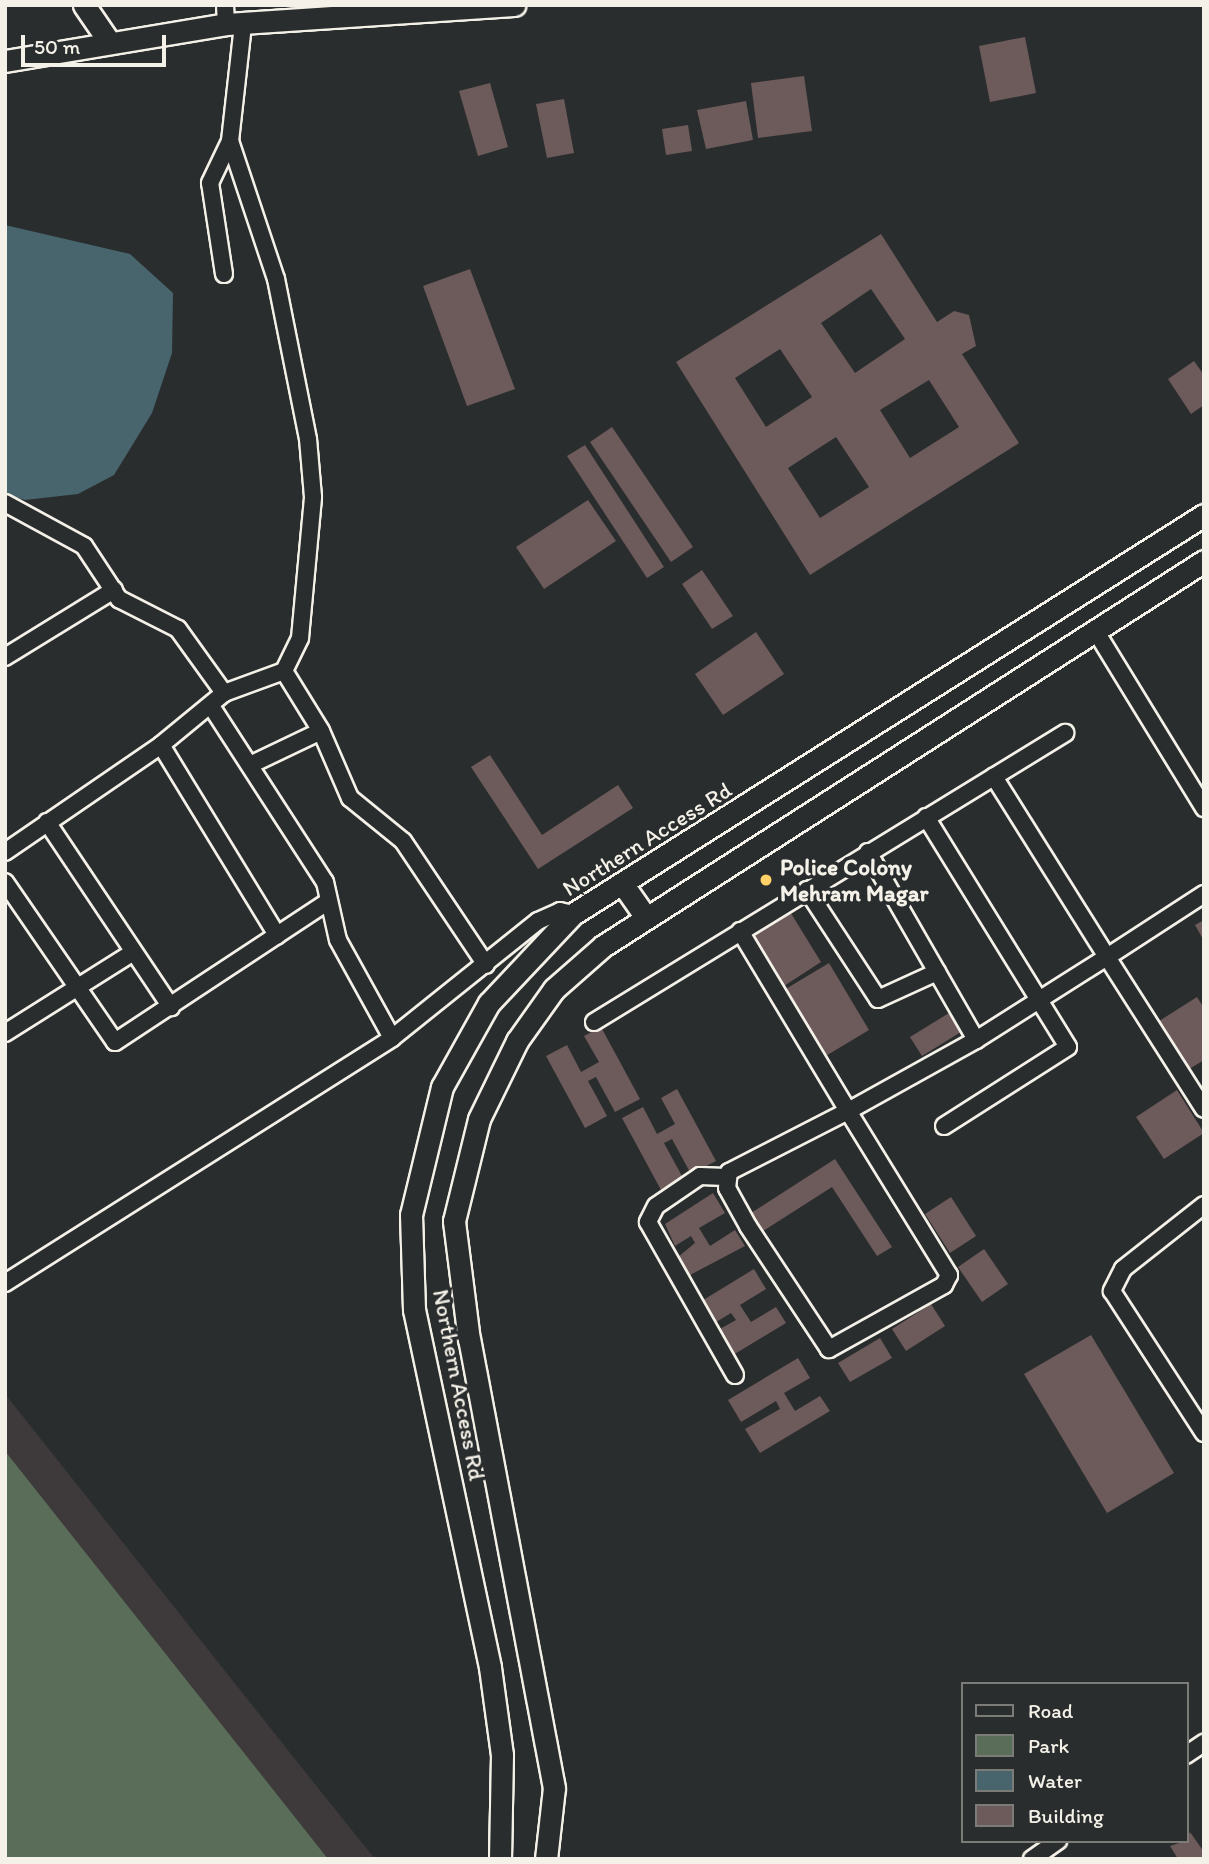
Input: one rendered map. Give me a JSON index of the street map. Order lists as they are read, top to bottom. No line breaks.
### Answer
{"streets":{"main road":["Northern Access Rd"]},"places":["Police Colony Mehram Magar"],"legend":["Road","Park","Water","Building"],"scale_bar":"50 m"}
